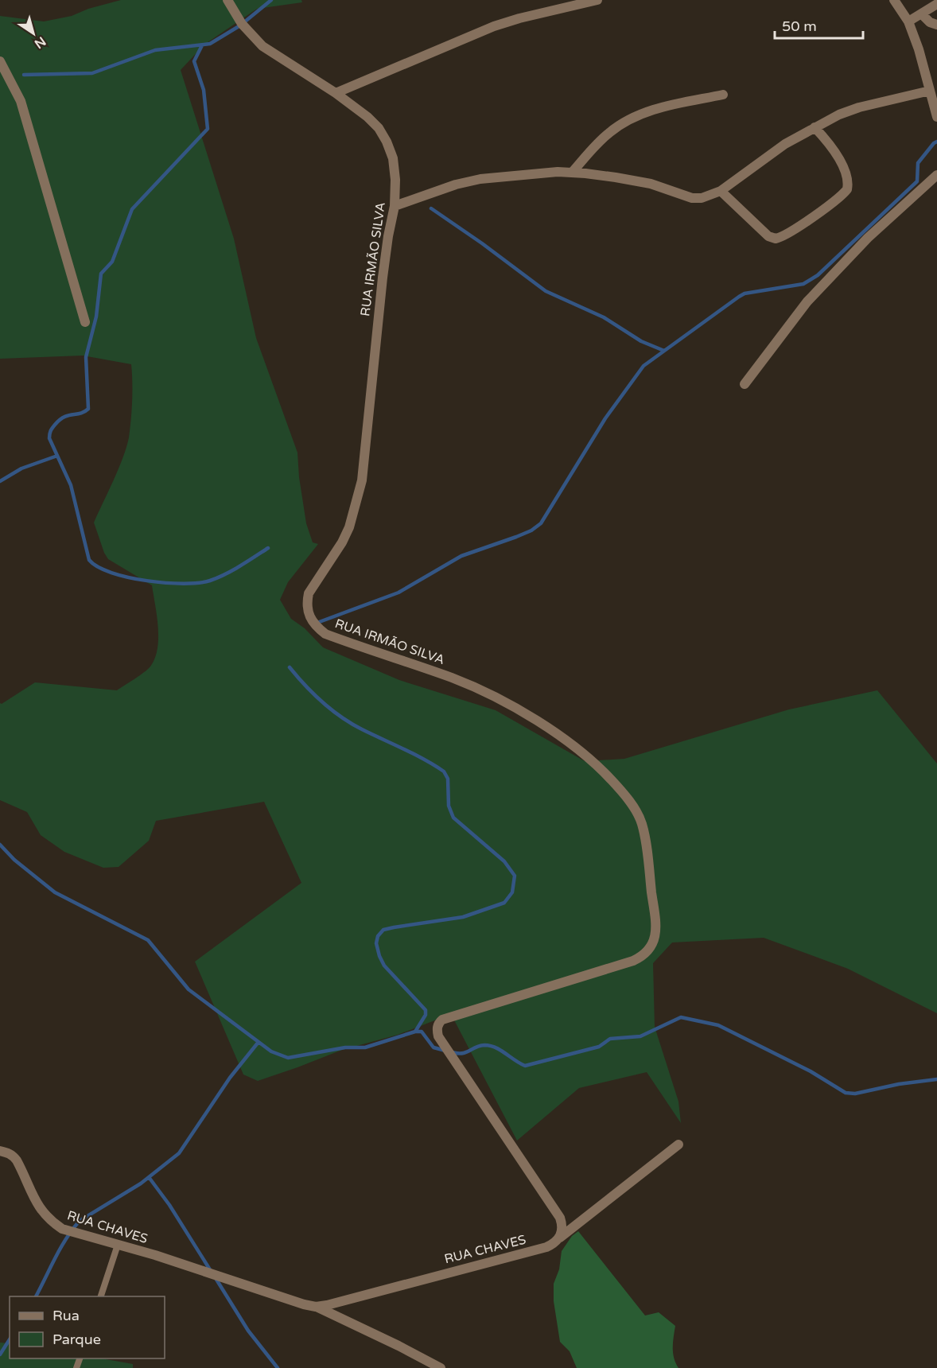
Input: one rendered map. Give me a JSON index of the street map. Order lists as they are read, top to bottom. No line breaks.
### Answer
{"streets":{"street":["RUA IRMÃO SILVA","RUA CHAVES"]},"crossings":[["RUA IRMÃO SILVA","RUA CHAVES"]],"legend":["Rua","Parque"],"scale_bar":"50 m","north":"bottom right"}
